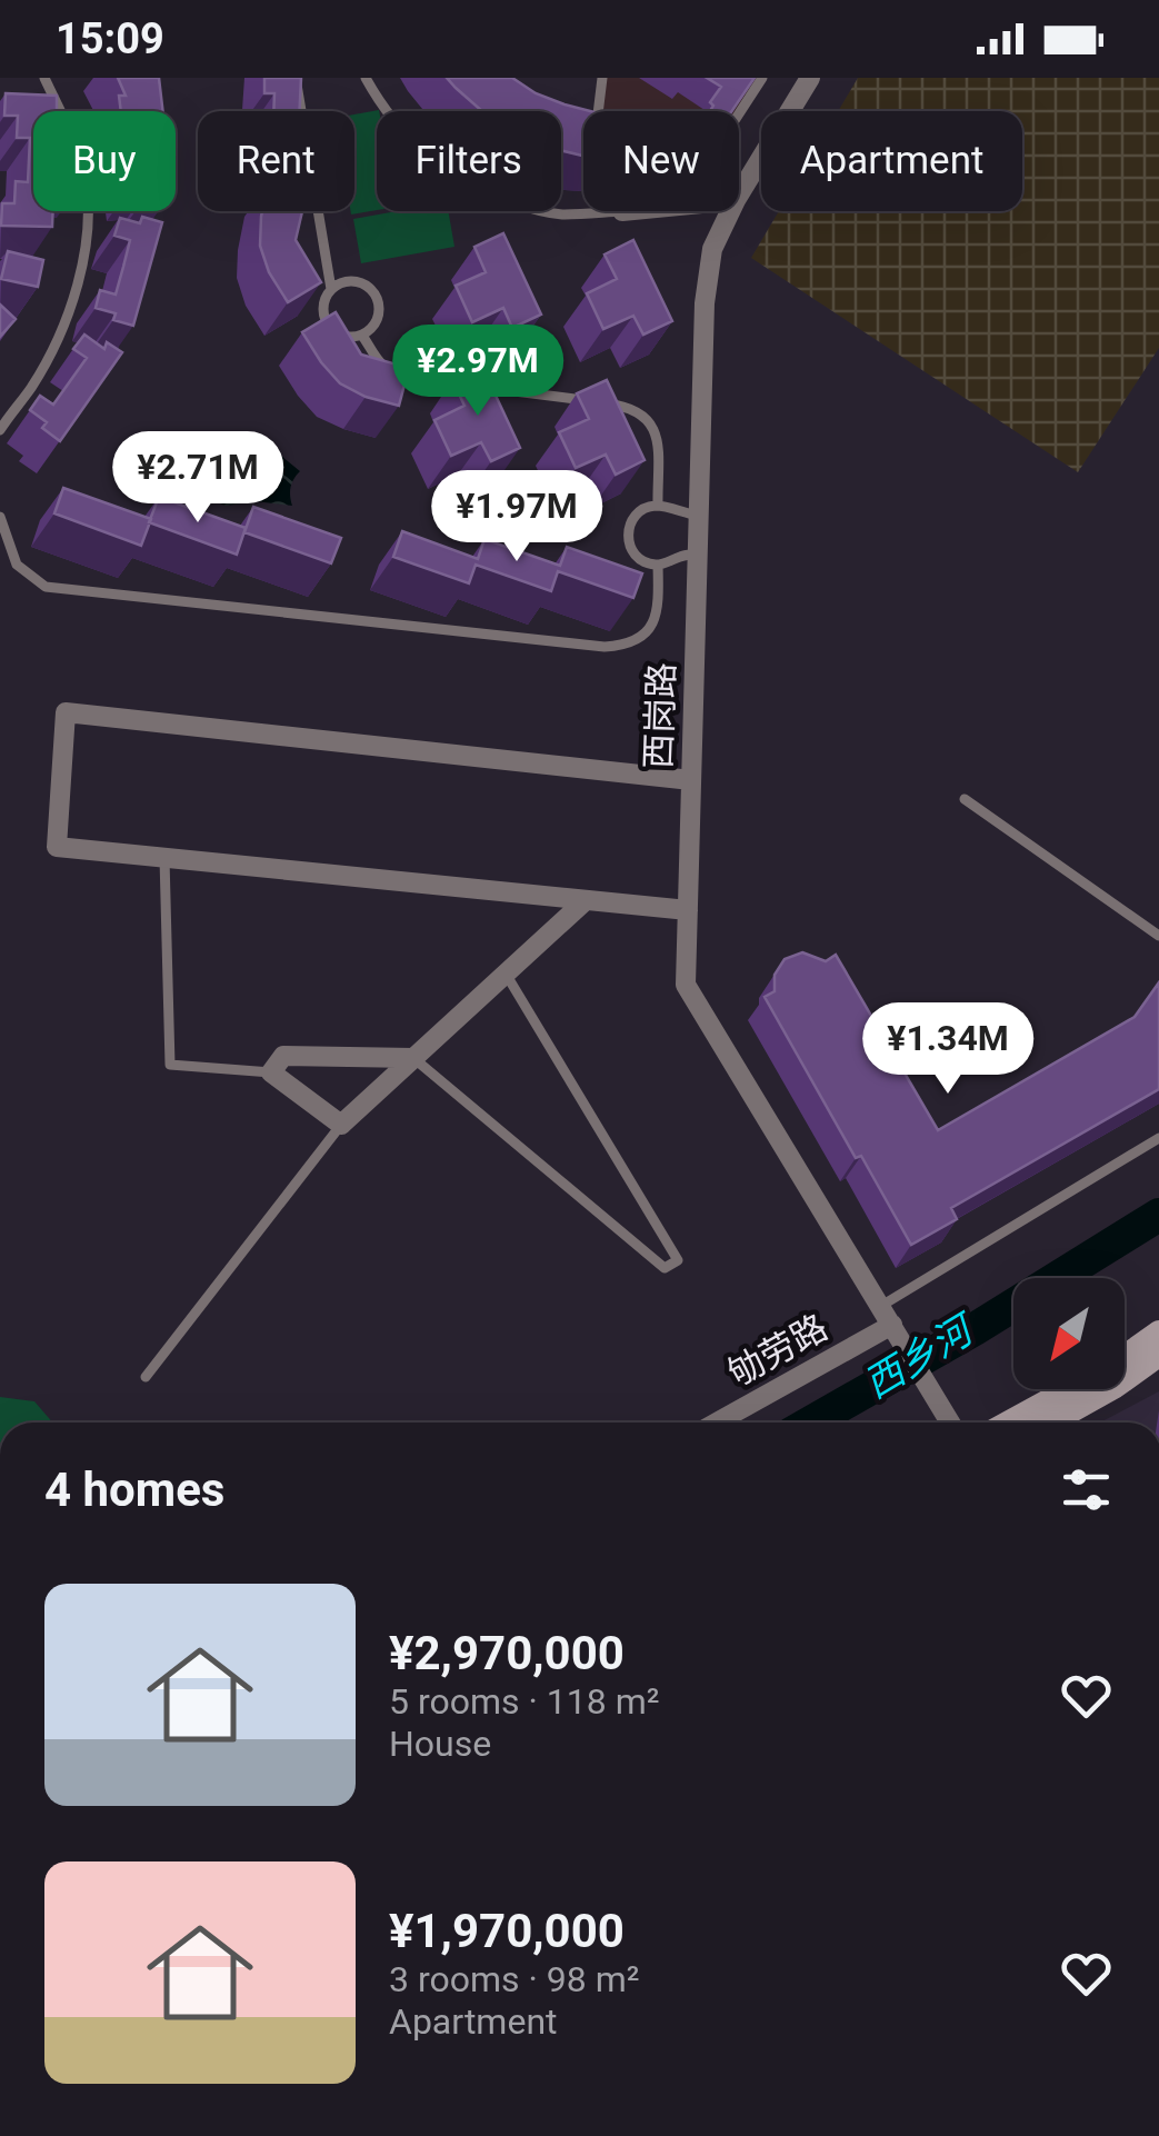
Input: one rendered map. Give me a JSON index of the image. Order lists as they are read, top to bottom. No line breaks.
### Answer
{"streets":{"street":["西岗路","劬劳路"]},"crossings":[["西岗路","劬劳路"]],"water":["西乡河"],"north":"bottom left","page":{"status":"15:09","chip":["Buy","Rent","Filters","New","Apartment"],"price":["¥2.97M","¥2.71M","¥1.97M","¥1.34M"],"heading":"4 homes","list":[{"name":"¥2,970,000","note":"5 rooms · 118 m² · House"},{"name":"¥1,970,000","note":"3 rooms · 98 m² · Apartment"}]}}
